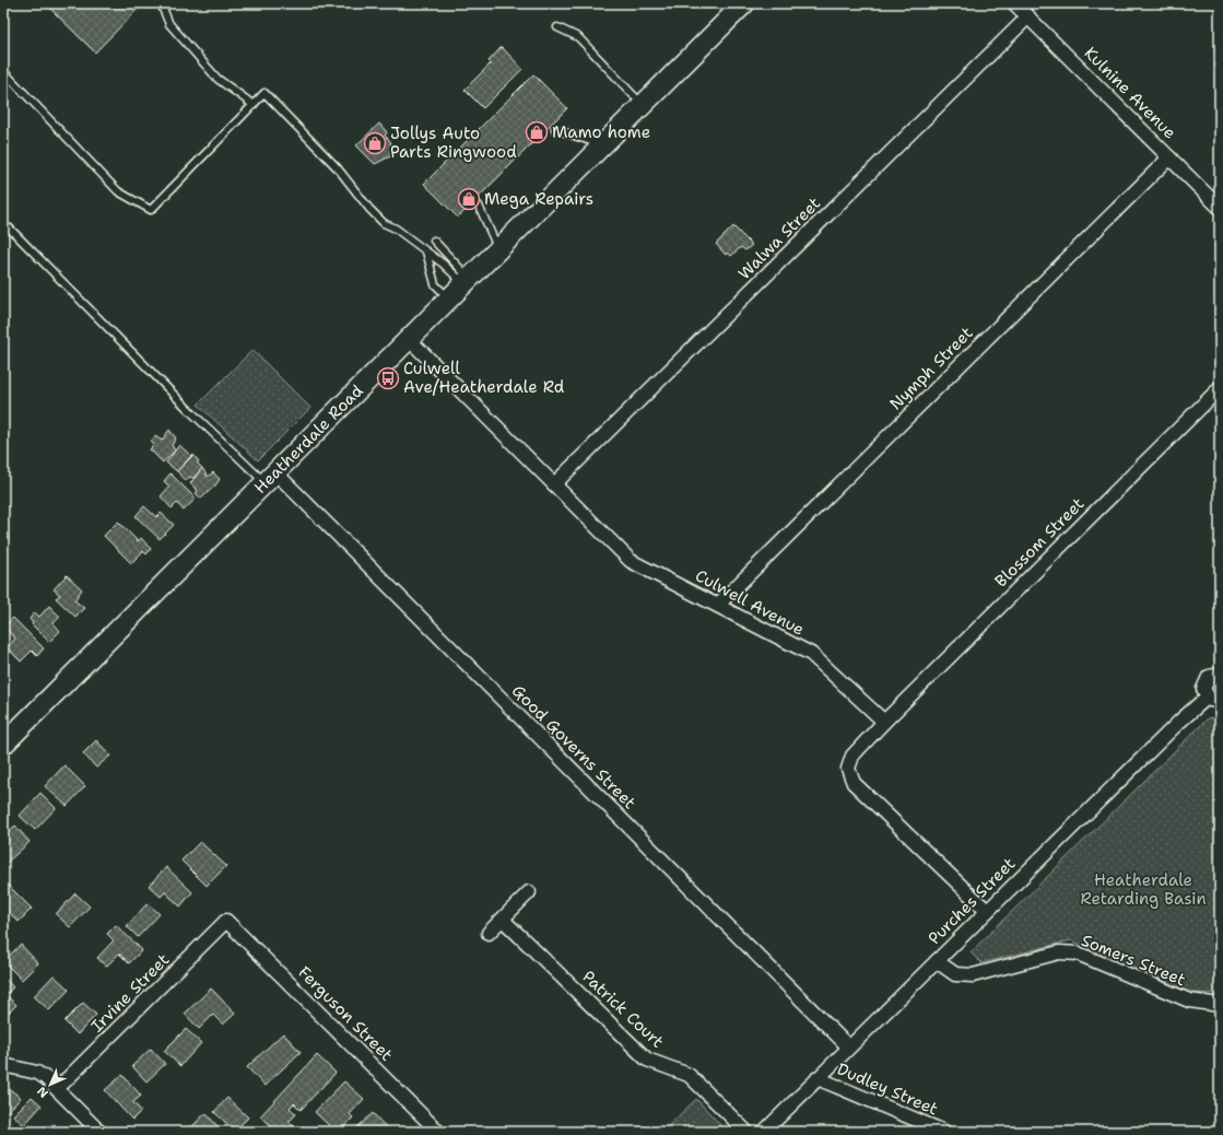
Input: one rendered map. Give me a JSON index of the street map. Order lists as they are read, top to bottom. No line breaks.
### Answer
{"streets":{"main road":["Heatherdale Road"],"street":["Kulnine Avenue","Walwa Street","Nymph Street","Blossom Street","Culwell Avenue","Good Governs Street","Purches Street","Somers Street","Irvine Street","Patrick Court","Ferguson Street","Dudley Street"]},"crossings":[["Kulnine Avenue","Walwa Street"],["Kulnine Avenue","Nymph Street"],["Walwa Street","Culwell Avenue"],["Nymph Street","Culwell Avenue"],["Heatherdale Road","Culwell Avenue"],["Heatherdale Road","Good Governs Street"],["Blossom Street","Culwell Avenue"],["Good Governs Street","Purches Street"],["Purches Street","Somers Street"],["Purches Street","Dudley Street"],["Irvine Street","Ferguson Street"]],"parks":["Heatherdale Retarding Basin"],"places":{"shop":["Mamo home","Jollys Auto Parts Ringwood","Mega Repairs"],"bus stop":["Culwell Ave/Heatherdale Rd"]},"north":"bottom left"}
